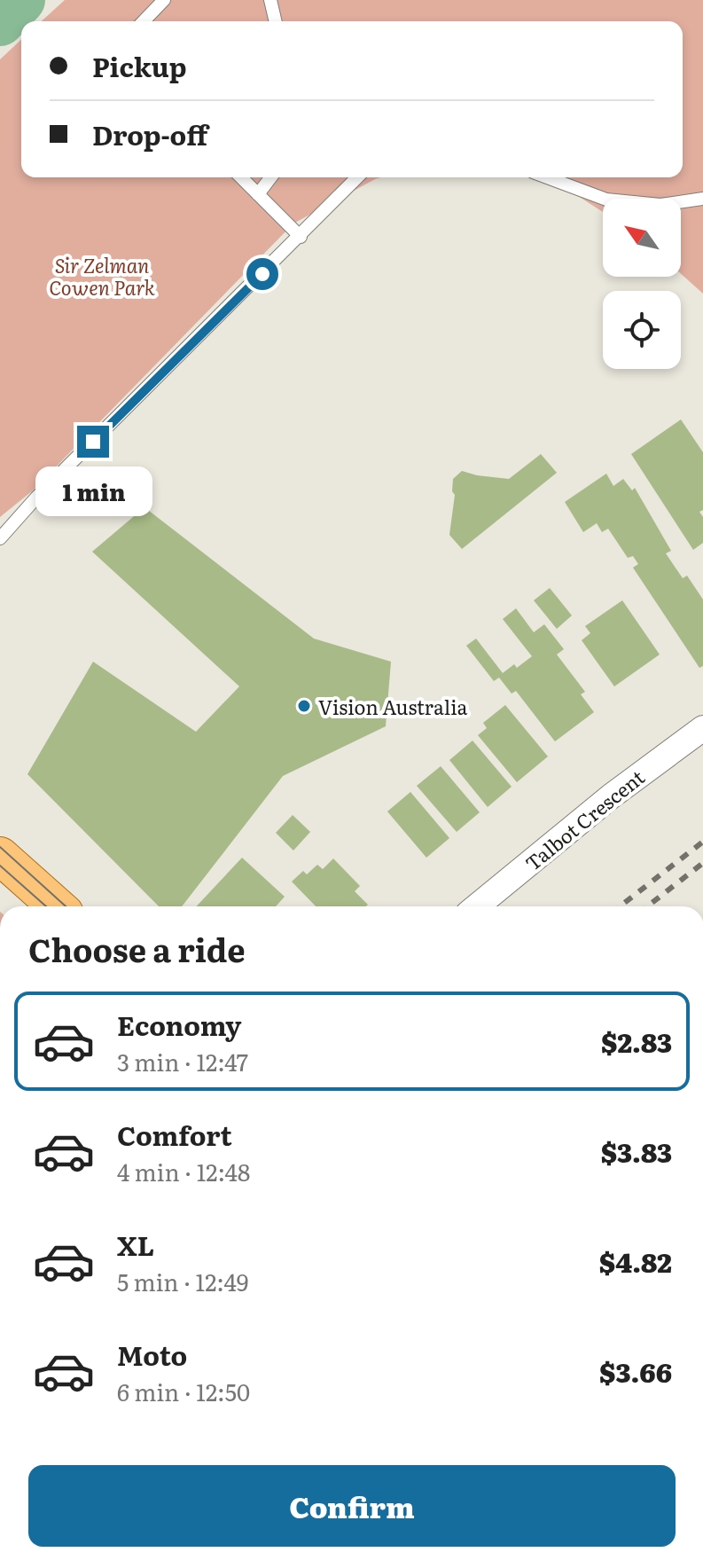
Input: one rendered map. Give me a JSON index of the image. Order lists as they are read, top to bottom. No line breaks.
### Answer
{"streets":{"street":["Talbot Crescent"]},"parks":["Sir Zelman Cowen Park"],"places":["Vision Australia"],"north":"top left","page":{"banner":["Pickup","Drop-off"],"bubble":"1 min","heading":"Choose a ride","list":[{"name":"Economy","note":"3 min · 12:47","value":"$2.83"},{"name":"Comfort","note":"4 min · 12:48","value":"$3.83"},{"name":"XL","note":"5 min · 12:49","value":"$4.82"},{"name":"Moto","note":"6 min · 12:50","value":"$3.66"}],"buttons":"Confirm"}}
